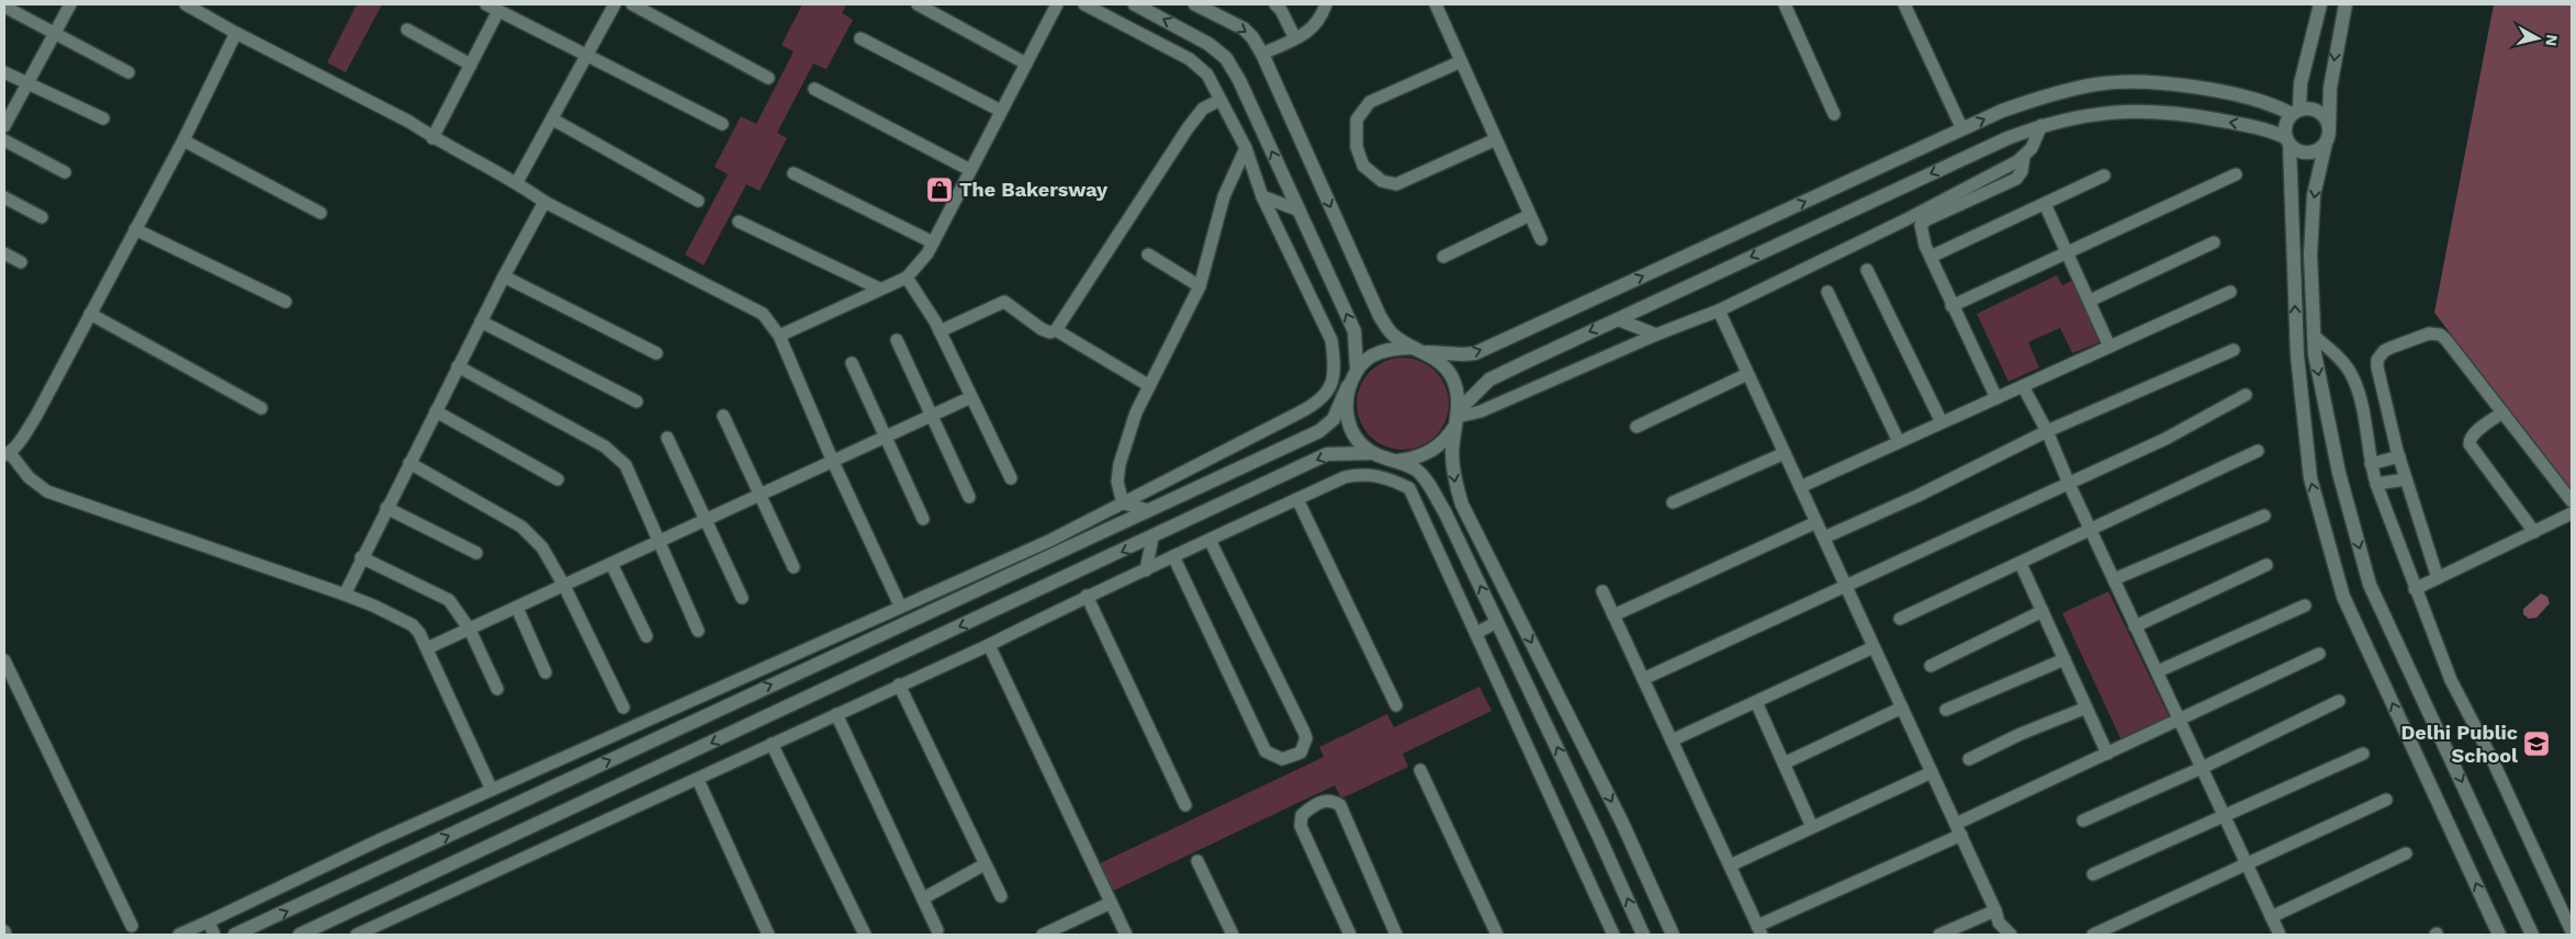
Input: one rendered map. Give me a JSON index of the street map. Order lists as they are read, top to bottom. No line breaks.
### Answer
{"places":{"shop":["The Bakersway"],"school or university":["Delhi Public School"]},"north":"right"}
